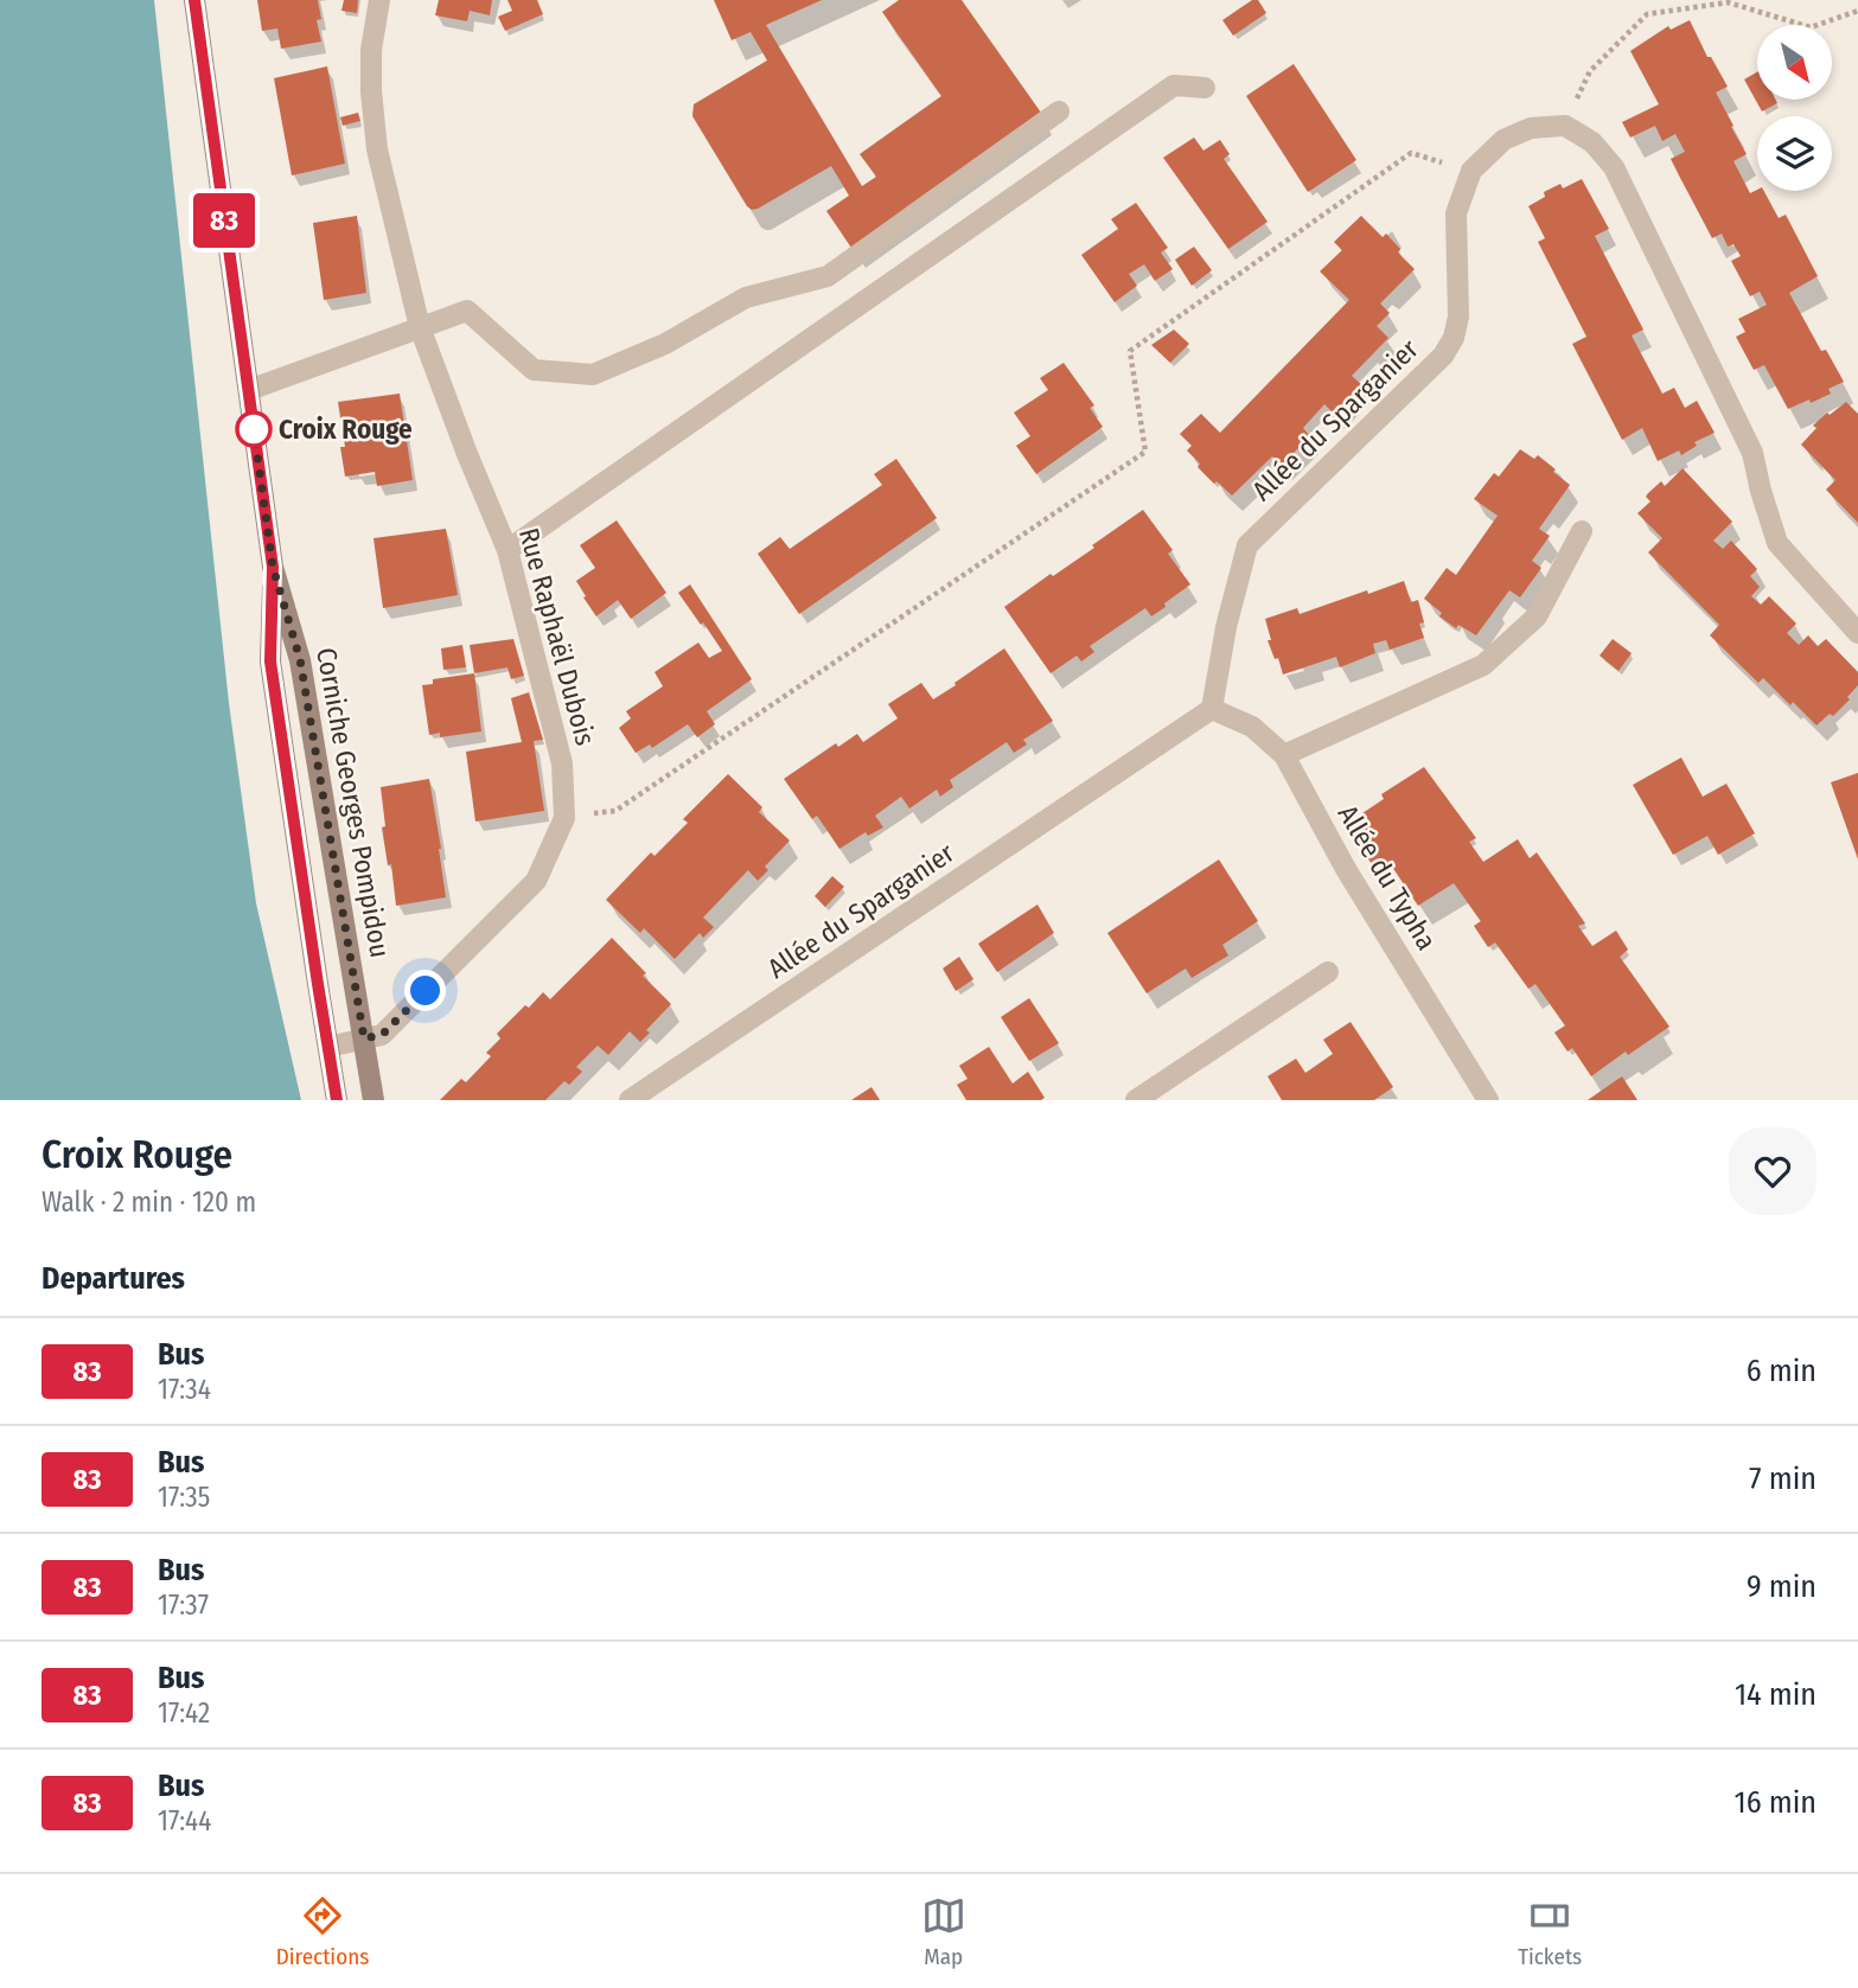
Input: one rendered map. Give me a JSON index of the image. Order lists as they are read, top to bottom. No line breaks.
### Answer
{"streets":{"main road":["Corniche Georges Pompidou"],"street":["Allée du Sparganier","Rue Raphaël Dubois","Allée du Typha"]},"crossings":[["Allée du Sparganier","Allée du Typha"],["Rue Raphaël Dubois","Corniche Georges Pompidou"]],"places":["Croix Rouge"],"lines":["bus line 83"],"north":"bottom right","page":{"on_map":"83","heading":[["Croix Rouge","Walk · 2 min · 120 m"],"Departures"],"list":[{"mark":"83","name":"Bus","note":"17:34","value":"6 min"},{"mark":"83","name":"Bus","note":"17:35","value":"7 min"},{"mark":"83","name":"Bus","note":"17:37","value":"9 min"},{"mark":"83","name":"Bus","note":"17:42","value":"14 min"},{"mark":"83","name":"Bus","note":"17:44","value":"16 min"}],"tabs":["Directions","Map","Tickets"]}}
